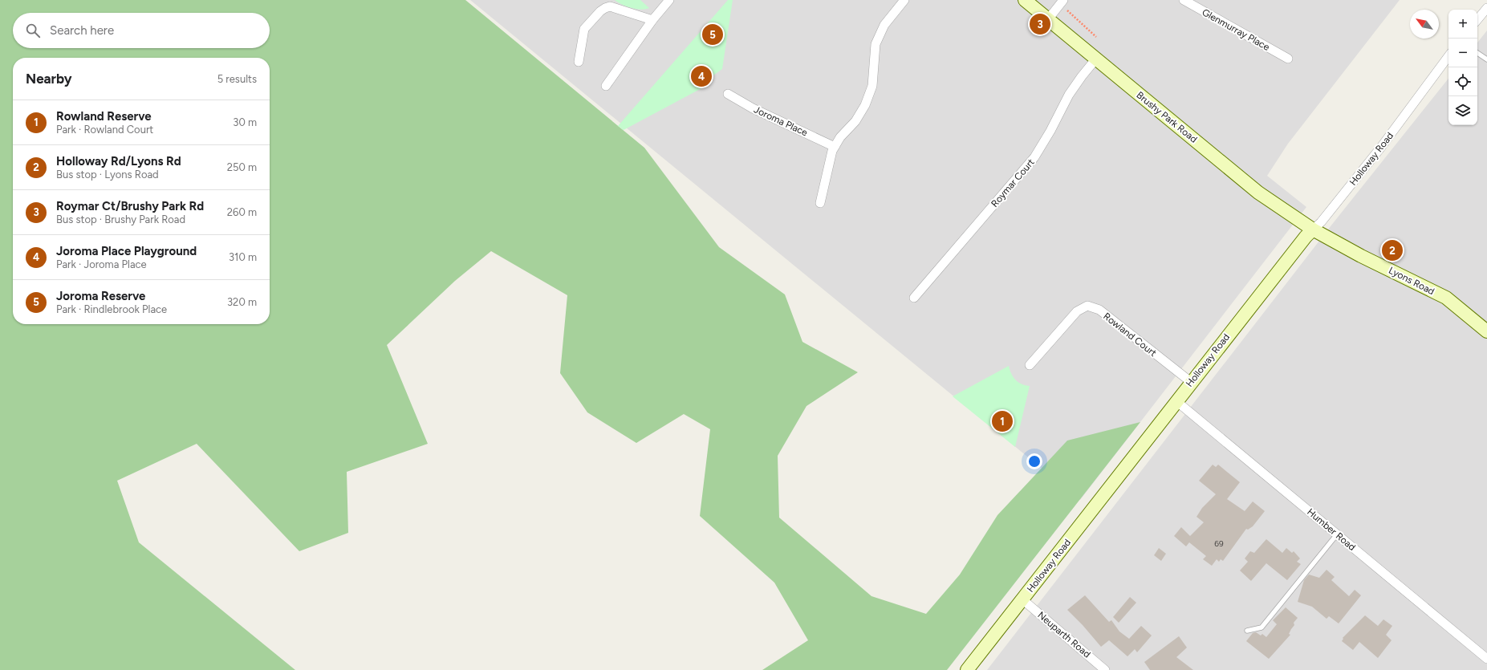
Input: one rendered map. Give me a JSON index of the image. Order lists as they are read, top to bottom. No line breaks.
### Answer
{"streets":{"main road":["Brushy Park Road","Holloway Road","Lyons Road"],"street":["Glenmurray Place","Joroma Place","Roymar Court","Rowland Court","Humber Road","Neuparth Road"]},"crossings":[["Brushy Park Road","Holloway Road"],["Brushy Park Road","Roymar Court"],["Brushy Park Road","Lyons Road"],["Holloway Road","Lyons Road"],["Holloway Road","Rowland Court"],["Holloway Road","Humber Road"],["Holloway Road","Neuparth Road"]],"house_numbers":["69"],"north":"top left","page":{"map_buttons":["+","−"],"pins":["3","5","4","2","1"],"search":"Search here","heading":["Nearby","5 results"],"list":[{"mark":"1","name":"Rowland Reserve","note":"Park · Rowland Court","value":"30 m"},{"mark":"2","name":"Holloway Rd/Lyons Rd","note":"Bus stop · Lyons Road","value":"250 m"},{"mark":"3","name":"Roymar Ct/Brushy Park Rd","note":"Bus stop · Brushy Park Road","value":"260 m"},{"mark":"4","name":"Joroma Place Playground","note":"Park · Joroma Place","value":"310 m"},{"mark":"5","name":"Joroma Reserve","note":"Park · Rindlebrook Place","value":"320 m"}]}}
